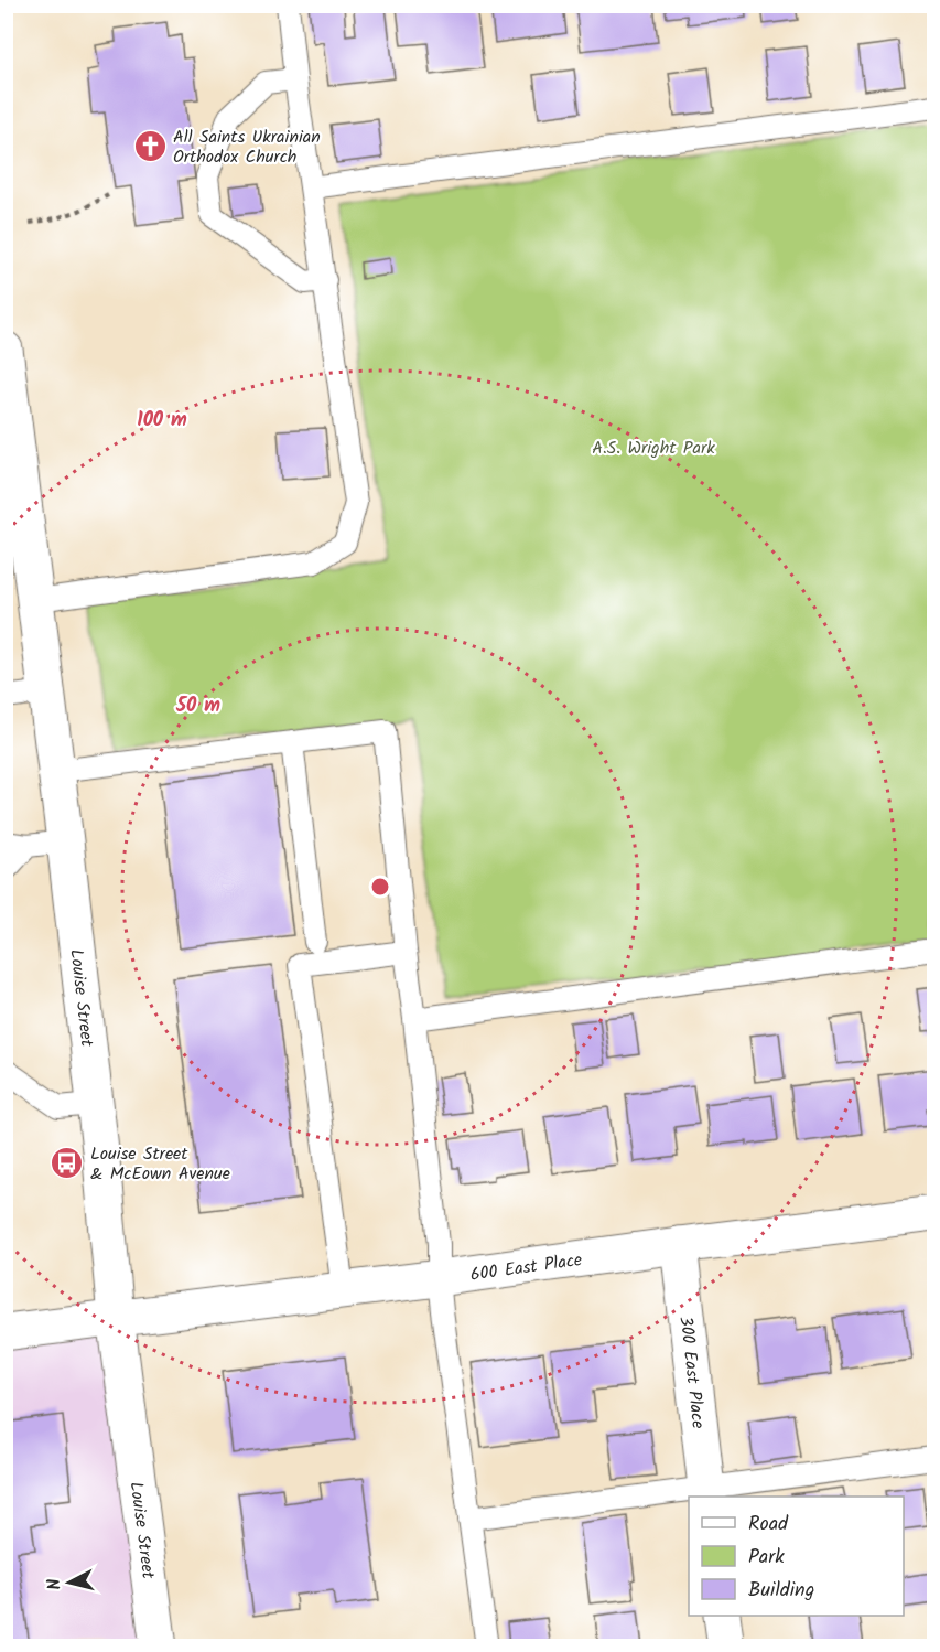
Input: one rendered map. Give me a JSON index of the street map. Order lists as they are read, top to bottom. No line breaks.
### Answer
{"streets":{"street":["Louise Street","600 East Place","300 East Place"]},"crossings":[["Louise Street","600 East Place"],["600 East Place","300 East Place"]],"parks":["A.S. Wright Park"],"places":{"church":["All Saints Ukrainian Orthodox Church"],"bus stop":["Louise Street & McEown Avenue"]},"legend":["Road","Park","Building"],"north":"left","rings":["100 m","50 m"]}
